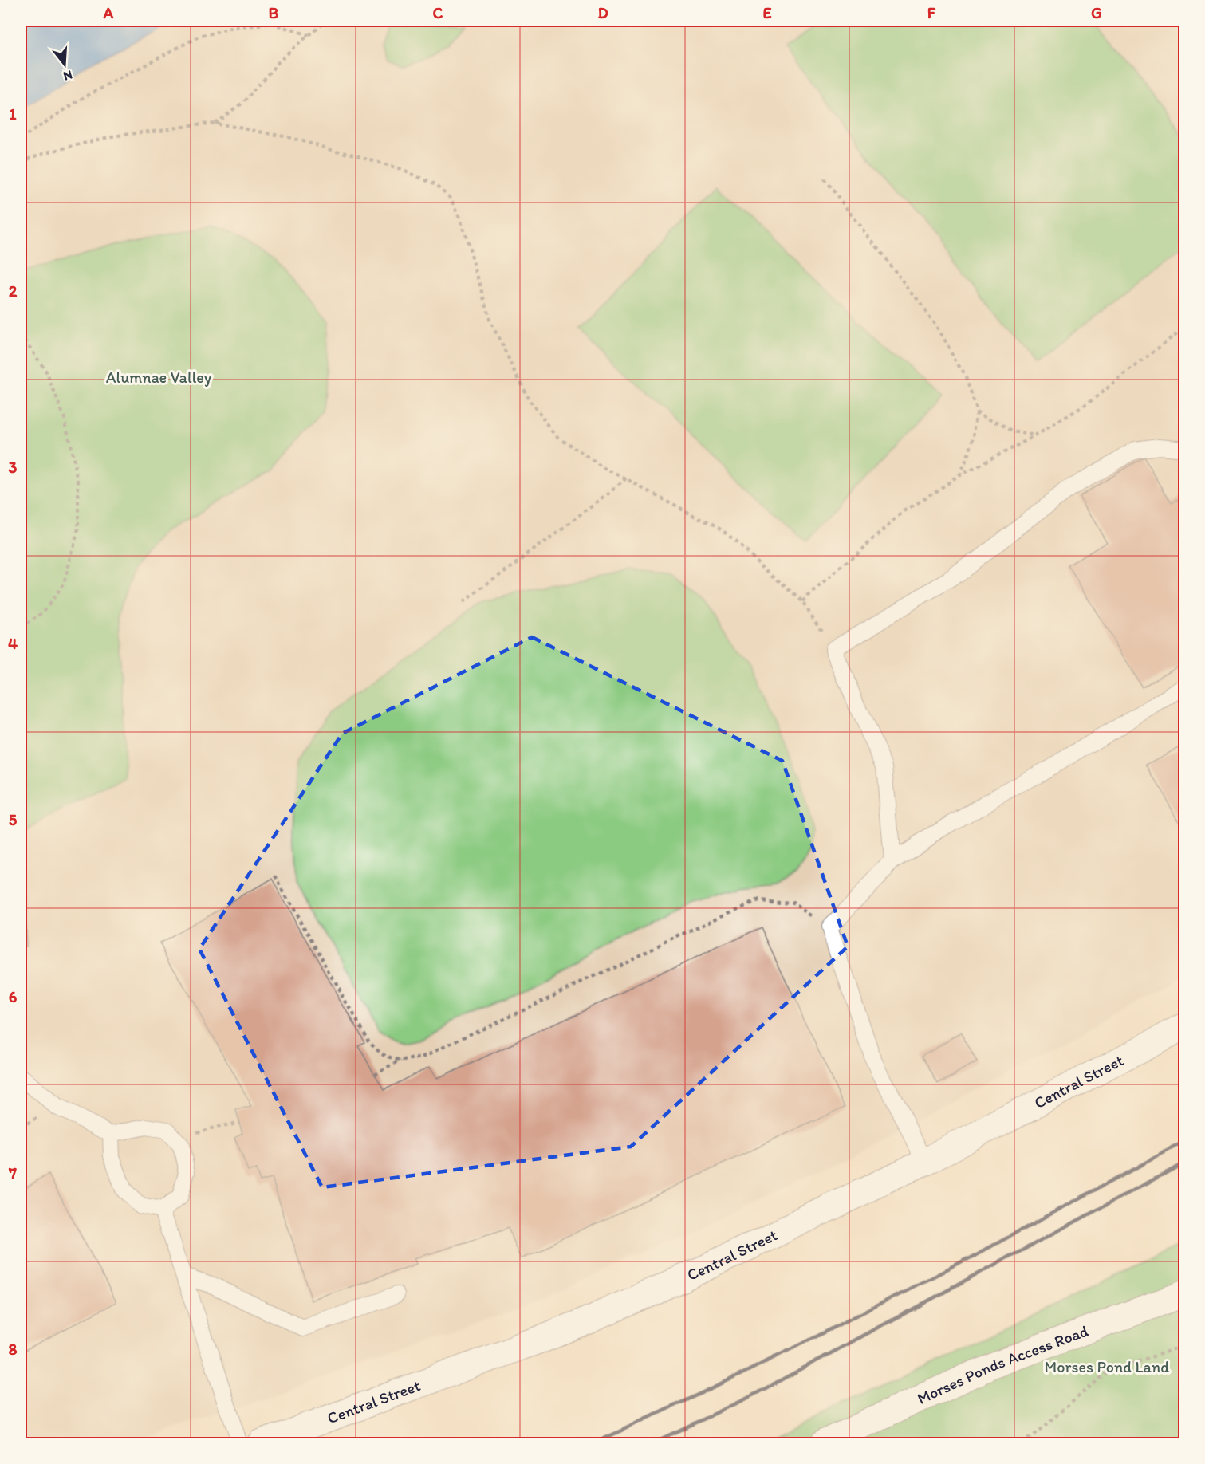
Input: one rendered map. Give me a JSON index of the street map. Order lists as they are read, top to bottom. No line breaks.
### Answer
{"streets":{"main road":["Central Street","Morses Ponds Access Road"]},"parks":["Alumnae Valley","Morses Pond Land"],"north":"bottom","grid":{"columns":["A","B","C","D","E","F","G"],"rows":["1","2","3","4","5","6","7","8"]}}
